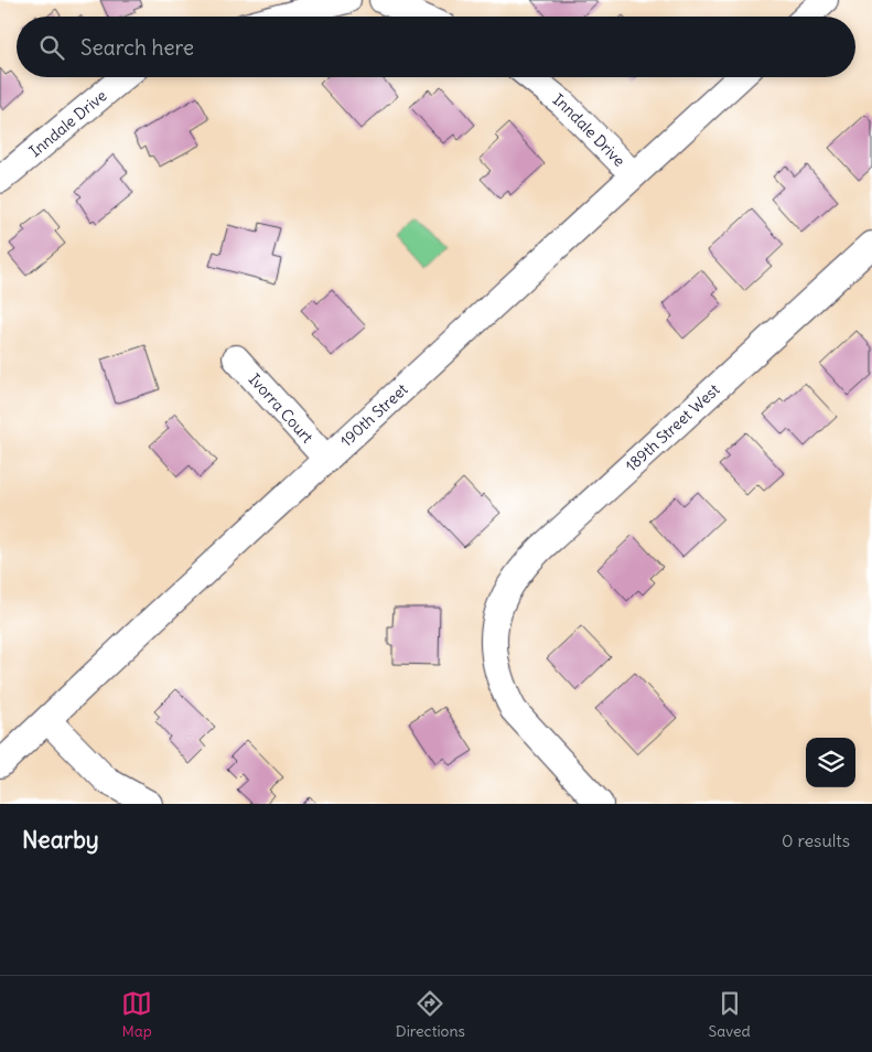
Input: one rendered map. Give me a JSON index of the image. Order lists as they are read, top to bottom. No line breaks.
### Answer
{"streets":{"street":["Inndale Drive","Ivorra Court","190th Street","189th Street West"]},"crossings":[["Inndale Drive","190th Street"],["Ivorra Court","190th Street"]],"page":{"search":"Search here","heading":["Nearby","0 results"],"nav":["Map","Directions","Saved"]}}
